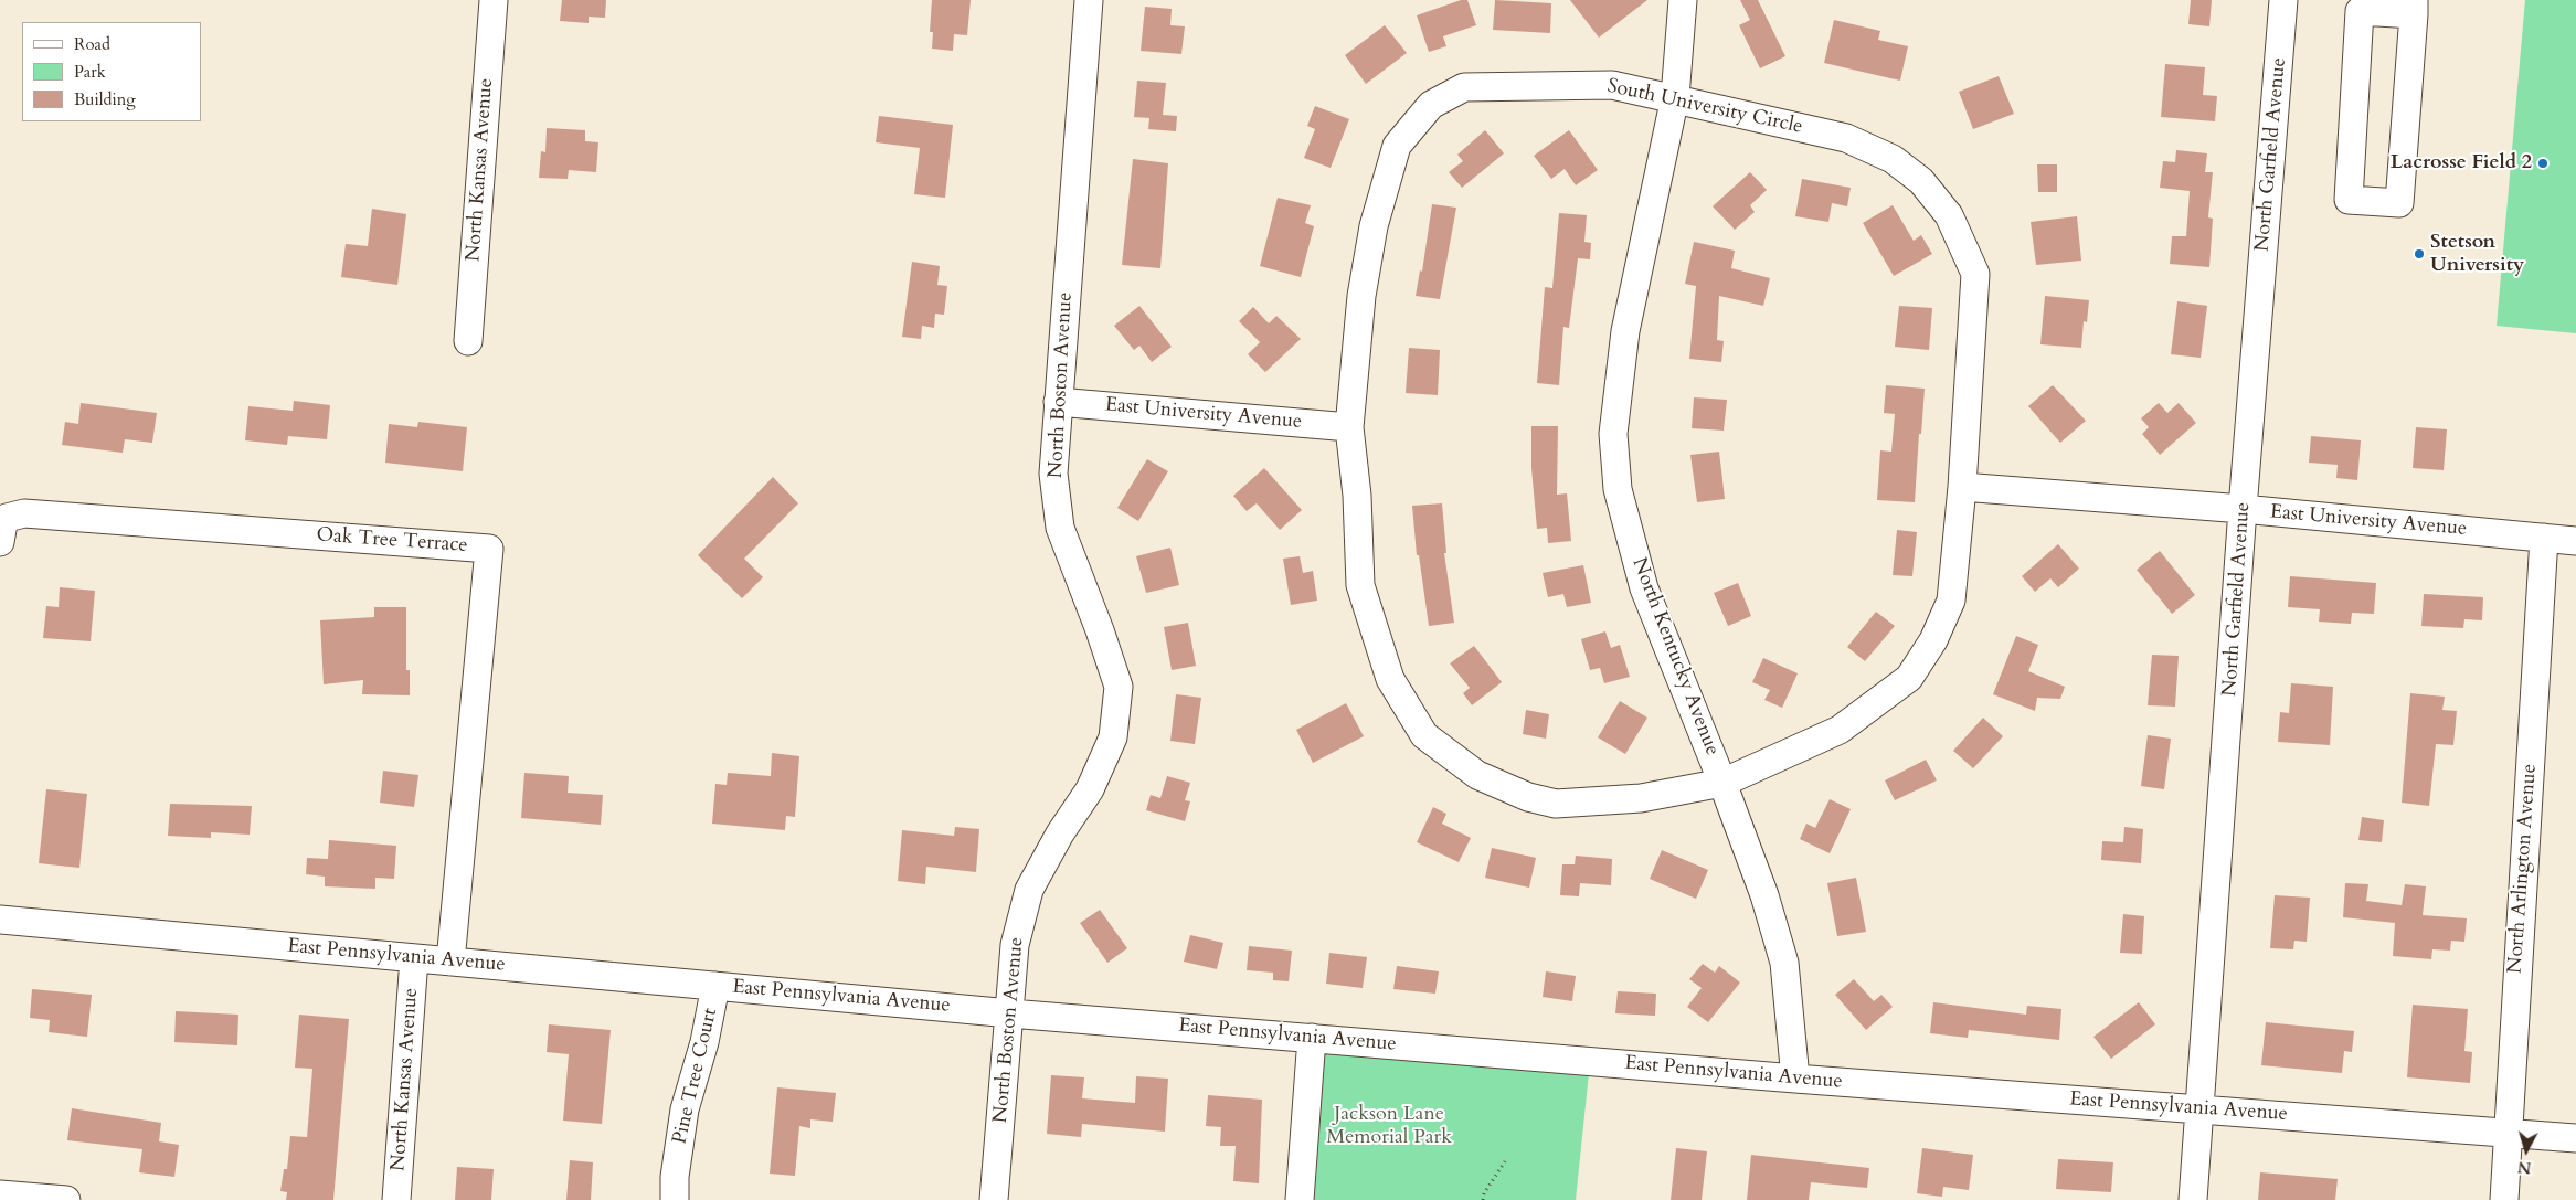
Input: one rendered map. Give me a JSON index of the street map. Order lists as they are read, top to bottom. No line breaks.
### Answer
{"streets":{"street":["South University Circle","North Garfield Avenue","North Kansas Avenue","North Boston Avenue","East University Avenue","Oak Tree Terrace","North Kentucky Avenue","North Arlington Avenue","East Pennsylvania Avenue","Pine Tree Court"]},"crossings":[["South University Circle","East University Avenue"],["South University Circle","North Kentucky Avenue"],["North Garfield Avenue","East University Avenue"],["North Garfield Avenue","East Pennsylvania Avenue"],["North Kansas Avenue","East Pennsylvania Avenue"],["North Boston Avenue","East University Avenue"],["North Boston Avenue","East Pennsylvania Avenue"],["East University Avenue","North Arlington Avenue"],["Oak Tree Terrace","East Pennsylvania Avenue"],["North Kentucky Avenue","East Pennsylvania Avenue"],["North Arlington Avenue","East Pennsylvania Avenue"],["East Pennsylvania Avenue","Pine Tree Court"]],"parks":["Jackson Lane Memorial Park"],"places":["Lacrosse Field 2","Stetson University"],"legend":["Road","Park","Building"],"north":"bottom"}
